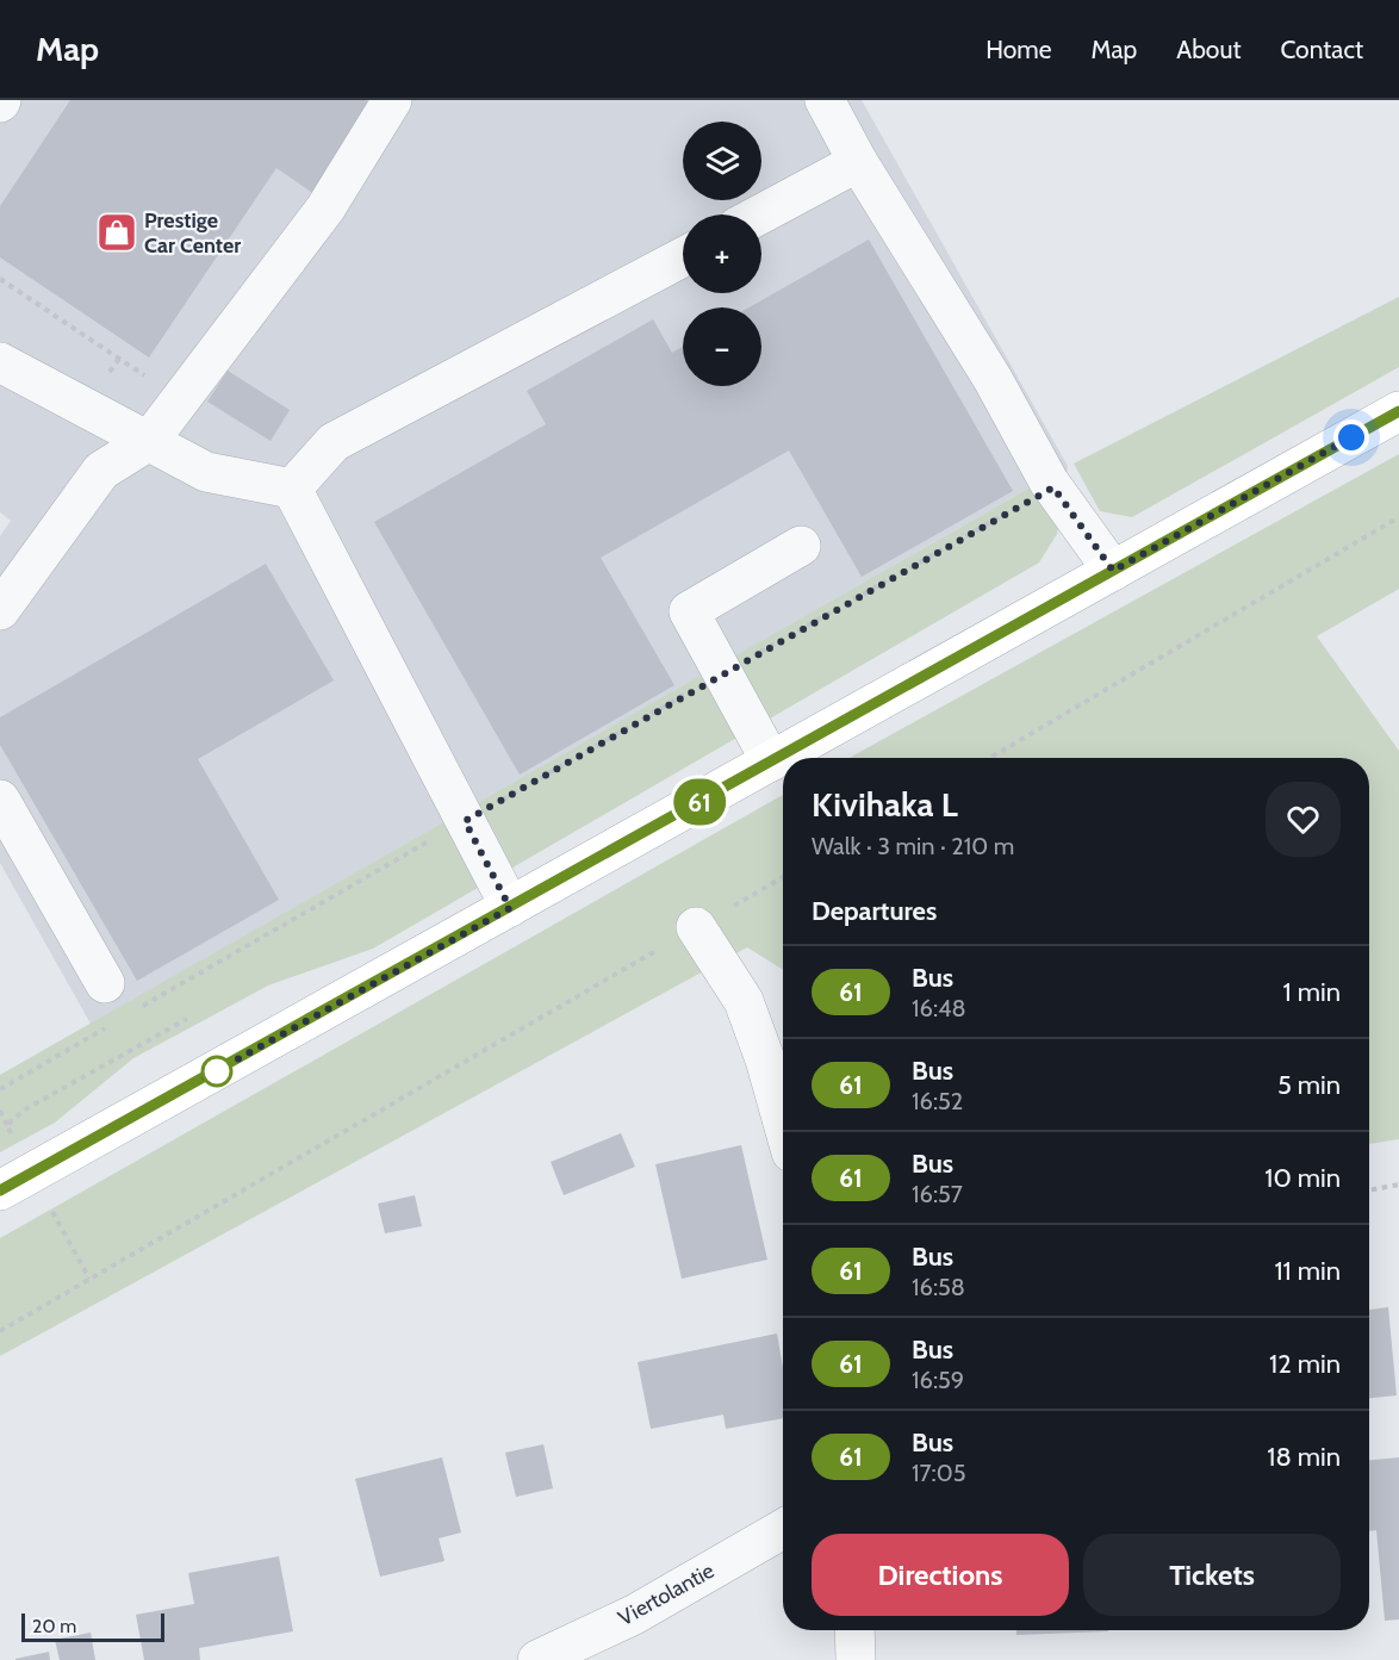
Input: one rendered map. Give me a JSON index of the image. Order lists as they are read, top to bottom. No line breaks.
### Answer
{"streets":{"street":["Viertolantie"]},"places":{"shop":["Prestige Car Center"]},"lines":["bus line 61"],"scale_bar":"20 m","page":{"header":"Map","nav":["Home","Map","About","Contact"],"on_map":"61","map_buttons":["+","−"],"heading":[["Kivihaka L","Walk · 3 min · 210 m"],"Departures"],"list":[{"mark":"61","name":"Bus","note":"16:48","value":"1 min"},{"mark":"61","name":"Bus","note":"16:52","value":"5 min"},{"mark":"61","name":"Bus","note":"16:57","value":"10 min"},{"mark":"61","name":"Bus","note":"16:58","value":"11 min"},{"mark":"61","name":"Bus","note":"16:59","value":"12 min"},{"mark":"61","name":"Bus","note":"17:05","value":"18 min"}],"buttons":["Directions","Tickets"],"scale":"20 m"}}
